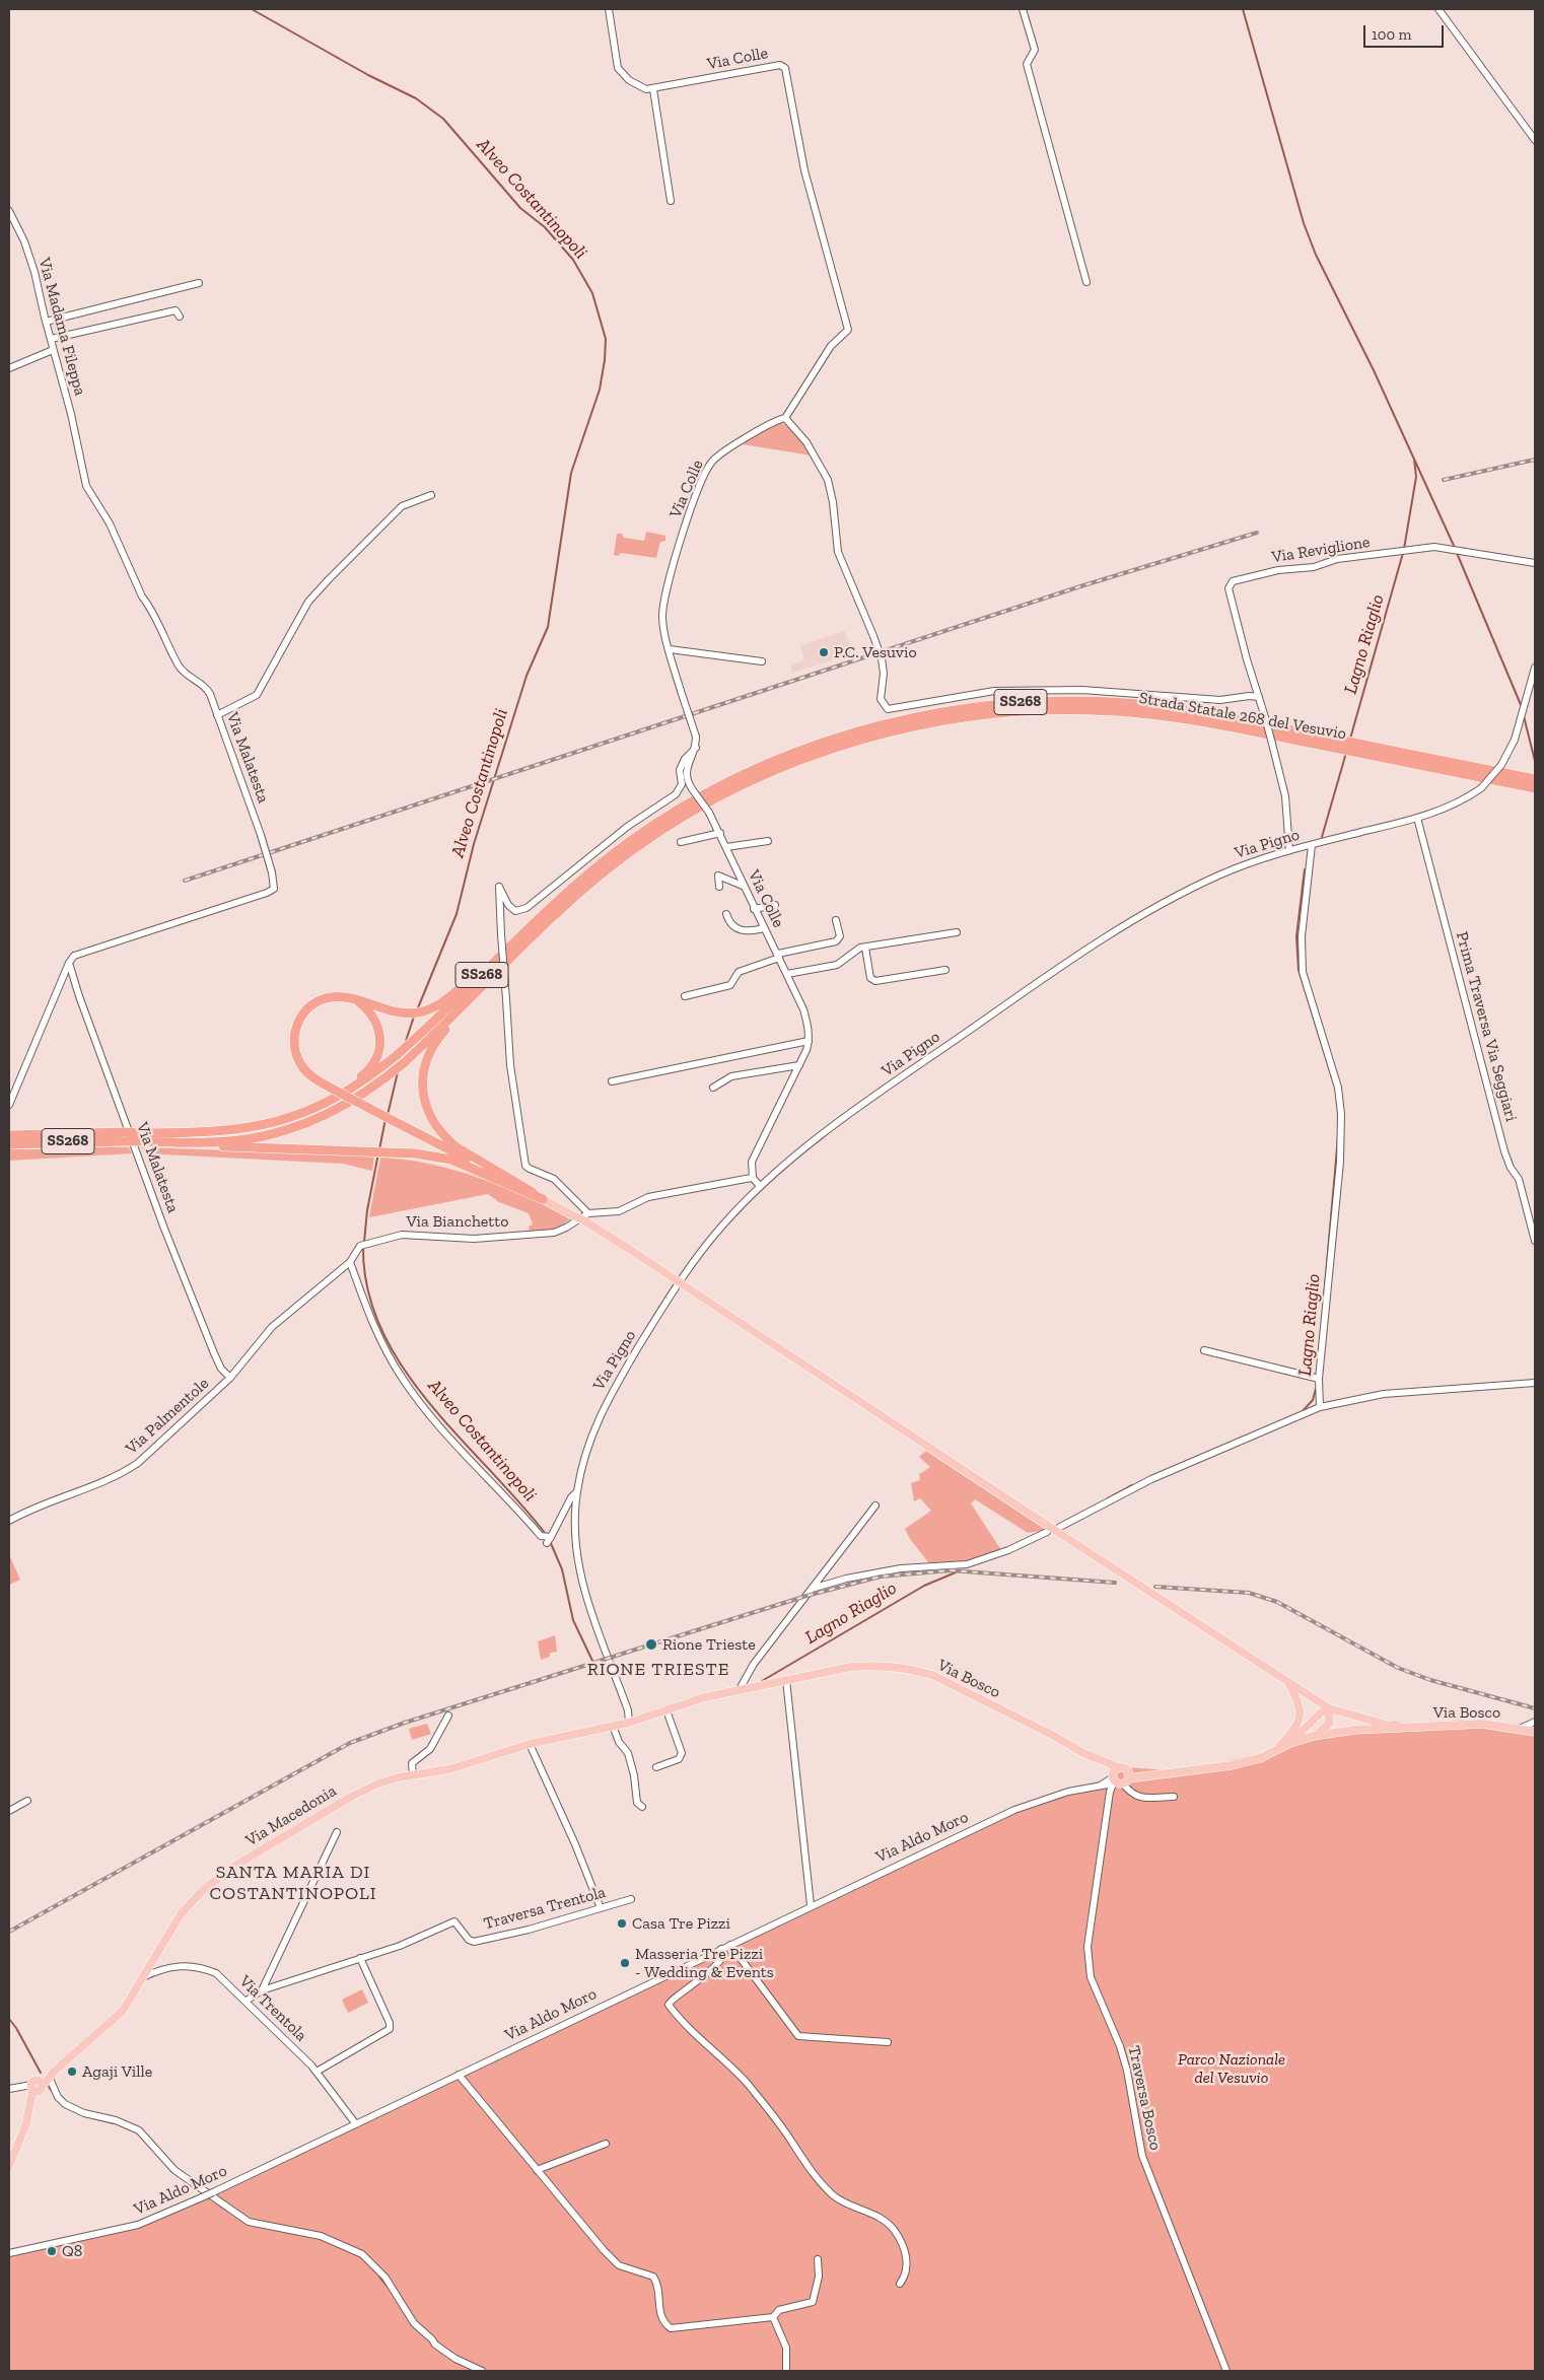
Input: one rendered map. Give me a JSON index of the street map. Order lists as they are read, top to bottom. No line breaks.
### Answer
{"streets":{"highway":["SS268","Strada Statale 268 del Vesuvio"],"main road":["Via Bosco","Via Macedonia"],"street":["Via Colle","Via Madama Fileppa","Via Reviglione","Via Malatesta","Via Pigno","Prima Traversa Via Seggiari","Via Bianchetto","Via Palmentole","Via Aldo Moro","Traversa Trentola","Via Trentola","Traversa Bosco"]},"crossings":[["Via Colle","Via Bianchetto"],["Via Madama Fileppa","Via Malatesta"],["Via Malatesta","Via Bianchetto"],["Via Malatesta","Via Palmentole"],["Via Pigno","Prima Traversa Via Seggiari"],["Via Pigno","Via Bosco"],["Via Pigno","Via Macedonia"],["Via Bianchetto","Via Palmentole"],["Via Bosco","Via Macedonia"],["Via Bosco","Via Aldo Moro"],["Via Bosco","Traversa Bosco"],["Via Macedonia","Via Trentola"],["Via Aldo Moro","Via Trentola"],["Via Aldo Moro","Traversa Bosco"],["Traversa Trentola","Via Trentola"]],"districts":["RIONE TRIESTE","SANTA MARIA DI COSTANTINOPOLI"],"water":["Alveo Costantinopoli","Lagno Riaglio"],"parks":["Parco Nazionale del Vesuvio"],"places":["P.C. Vesuvio","Rione Trieste","Casa Tre Pizzi","Masseria Tre Pizzi - Wedding & Events","Agaji Ville","Q8"],"scale_bar":"100 m"}
